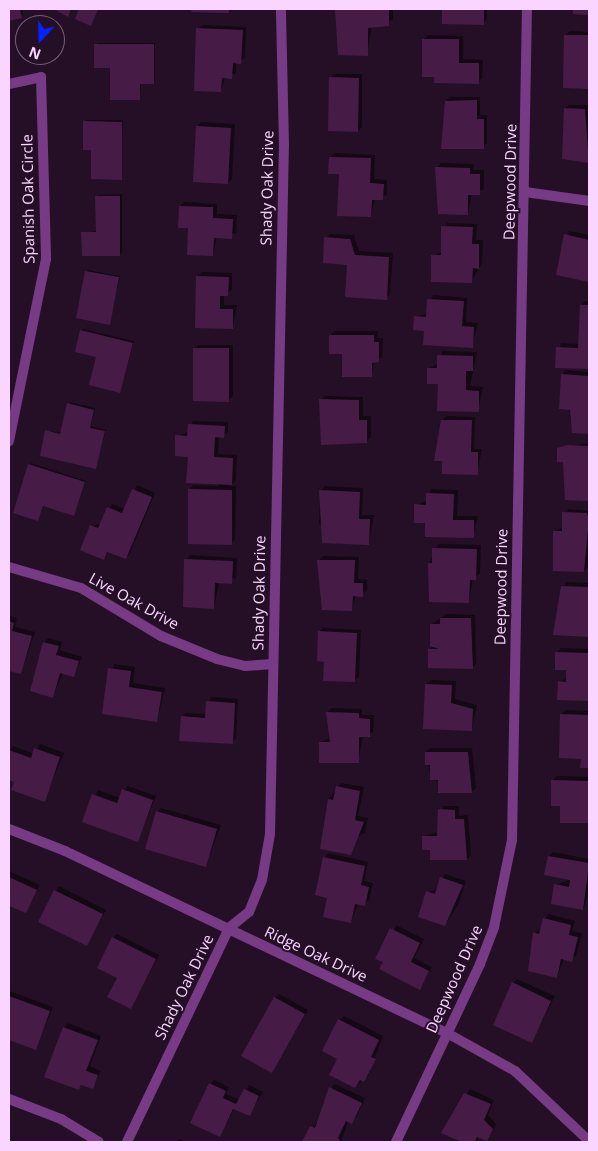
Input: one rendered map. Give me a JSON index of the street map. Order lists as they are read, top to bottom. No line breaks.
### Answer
{"streets":{"street":["Deepwood Drive","Shady Oak Drive","Spanish Oak Circle","Live Oak Drive","Ridge Oak Drive"]},"crossings":[["Deepwood Drive","Ridge Oak Drive"],["Shady Oak Drive","Live Oak Drive"],["Shady Oak Drive","Ridge Oak Drive"]],"north":"bottom"}
